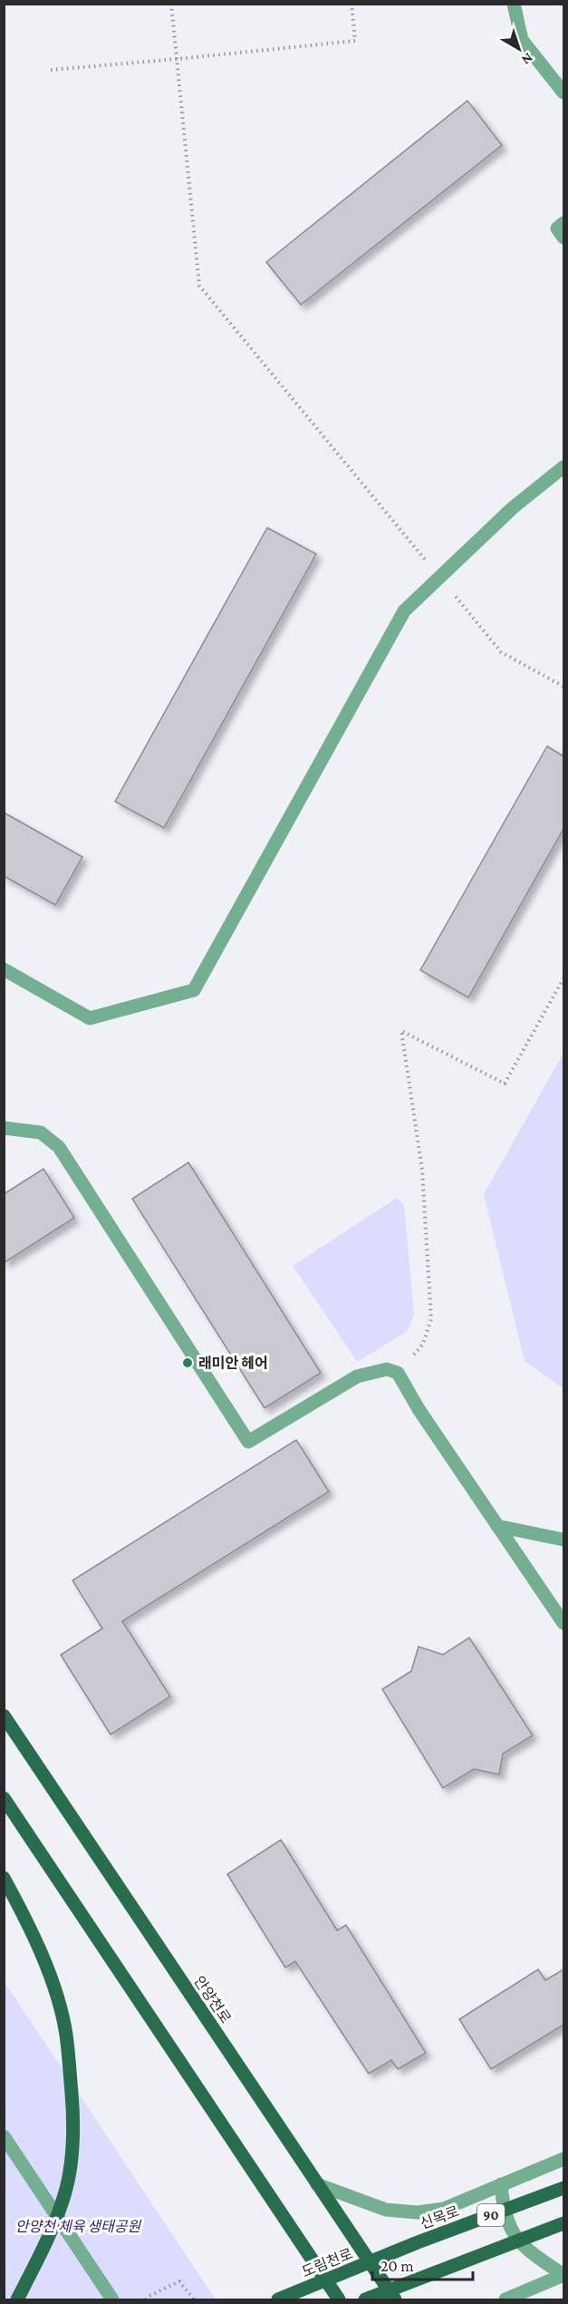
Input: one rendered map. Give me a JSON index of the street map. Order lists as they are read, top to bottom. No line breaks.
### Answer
{"streets":{"main road":["안양천로","90","신목로","도림천로"]},"crossings":[["신목로","도림천로"]],"parks":["안양천 체육 생태공원"],"places":["래미안 헤어"],"scale_bar":"20 m","north":"bottom right"}
